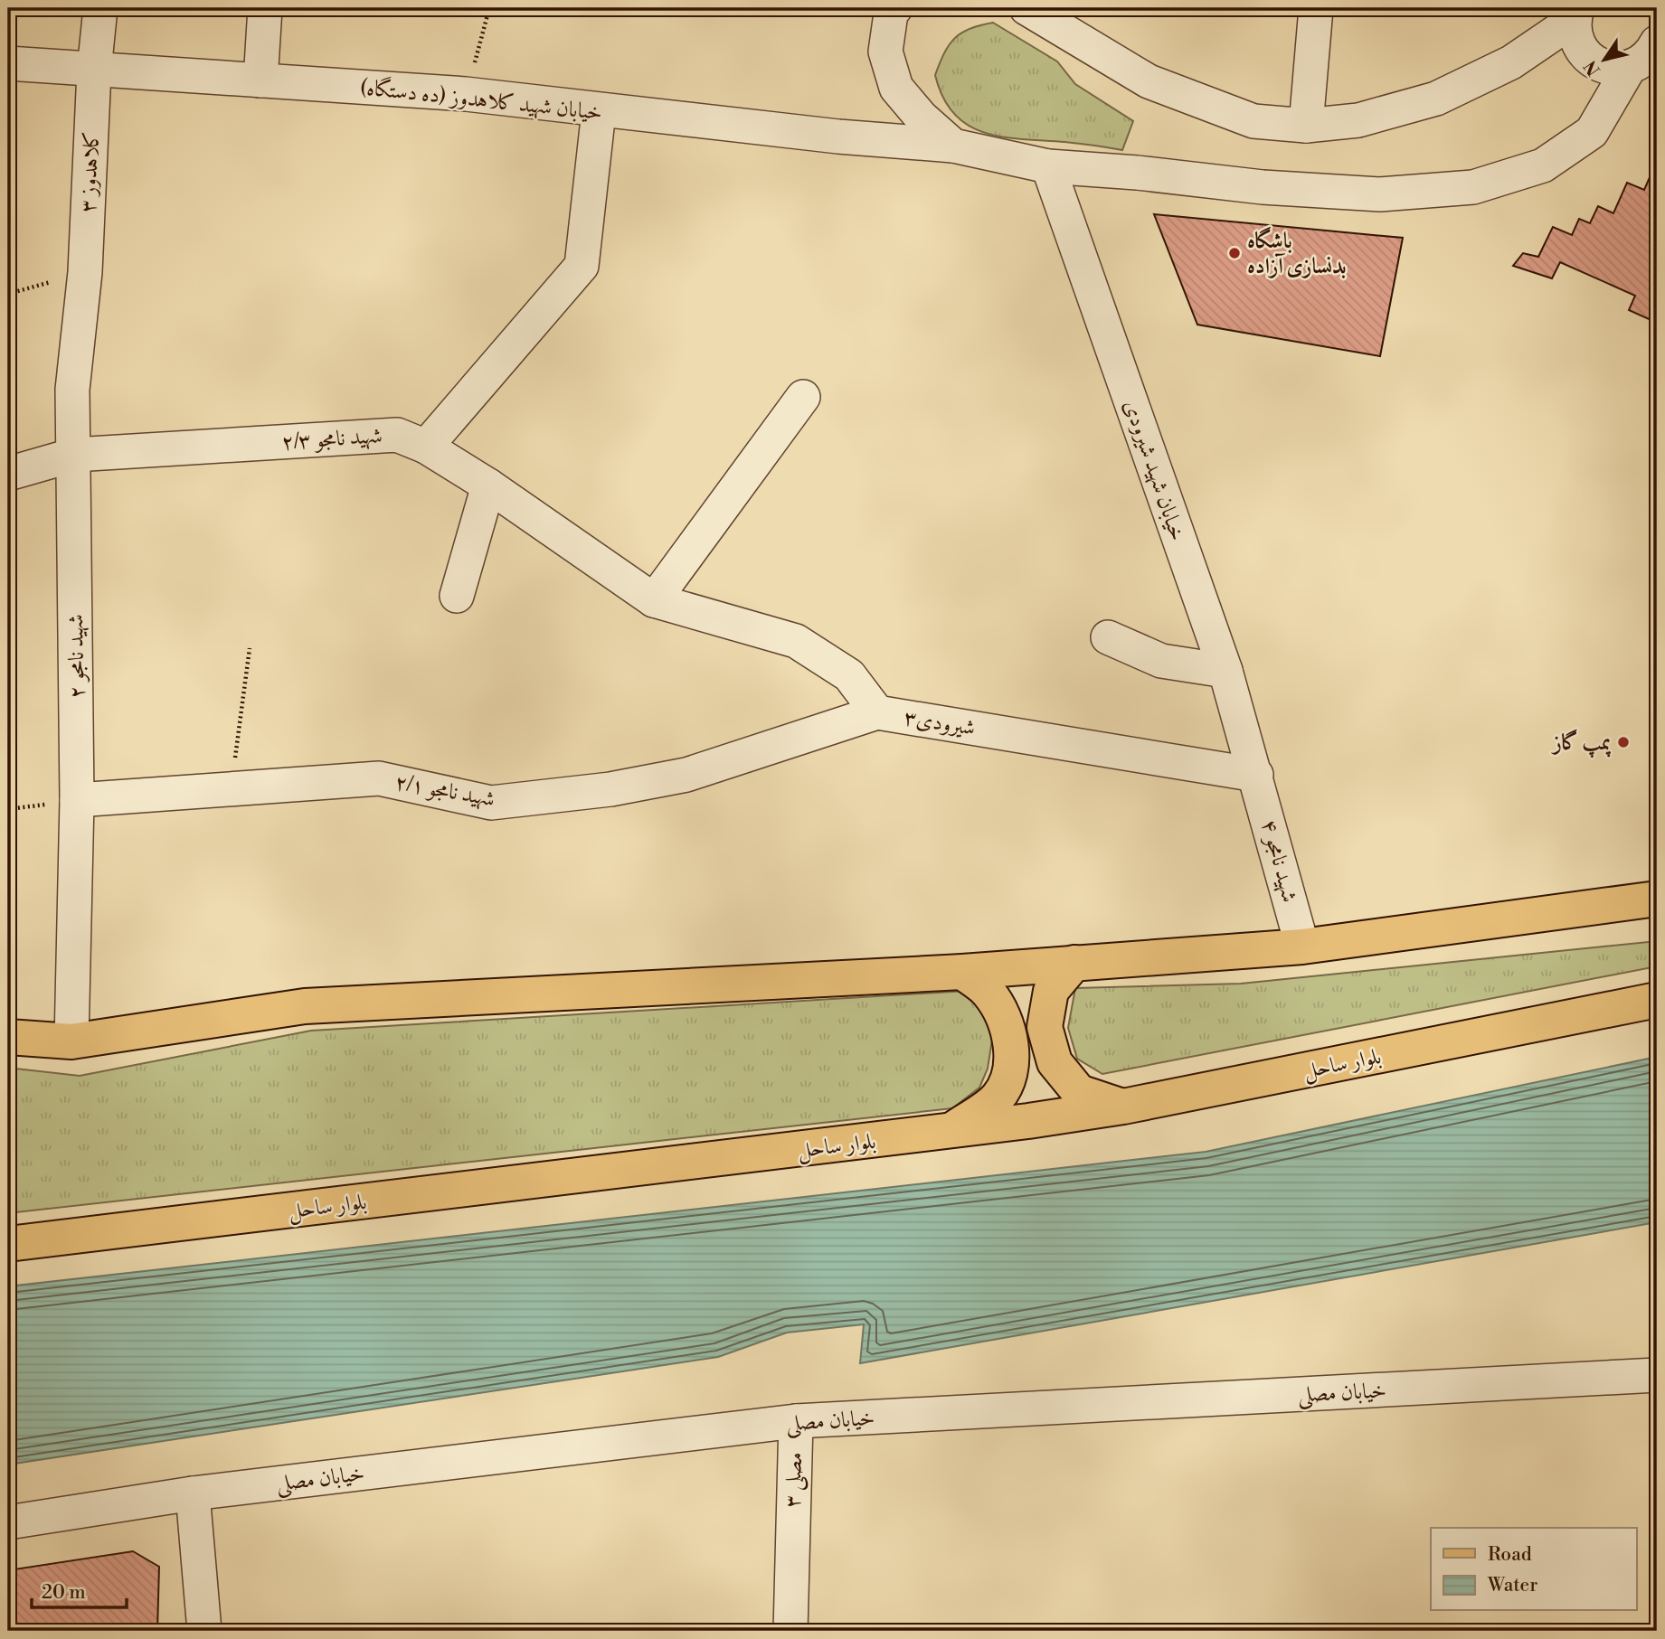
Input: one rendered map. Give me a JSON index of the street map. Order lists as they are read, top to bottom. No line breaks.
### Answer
{"streets":{"main road":["بلوار ساحل"],"street":["خیابان شهید کلاهدوز (ده دستگاه)","کلاهدوز ۳","شهید نامجو ۲/۳","خیابان شهید شیرودی","شهید نامجو ۲","شیرودی۳","شهید نامجو ۲/۱","شهید نامجو ۴","خیابان مصلی","مصلی ۳"]},"crossings":[["خیابان شهید کلاهدوز (ده دستگاه)","کلاهدوز ۳"],["خیابان شهید کلاهدوز (ده دستگاه)","خیابان شهید شیرودی"],["کلاهدوز ۳","شهید نامجو ۲"],["شهید نامجو ۲/۳","شهید نامجو ۲"],["شهید نامجو ۲/۳","شیرودی۳"],["خیابان شهید شیرودی","شیرودی۳"],["خیابان شهید شیرودی","شهید نامجو ۴"],["شهید نامجو ۲","شهید نامجو ۲/۱"],["شیرودی۳","شهید نامجو ۲/۱"],["شیرودی۳","شهید نامجو ۴"],["خیابان مصلی","مصلی ۳"]],"places":["باشگاه بدنسازی آزاده","پمپ گاز"],"legend":["Road","Water"],"scale_bar":"20 m","north":"bottom left"}
